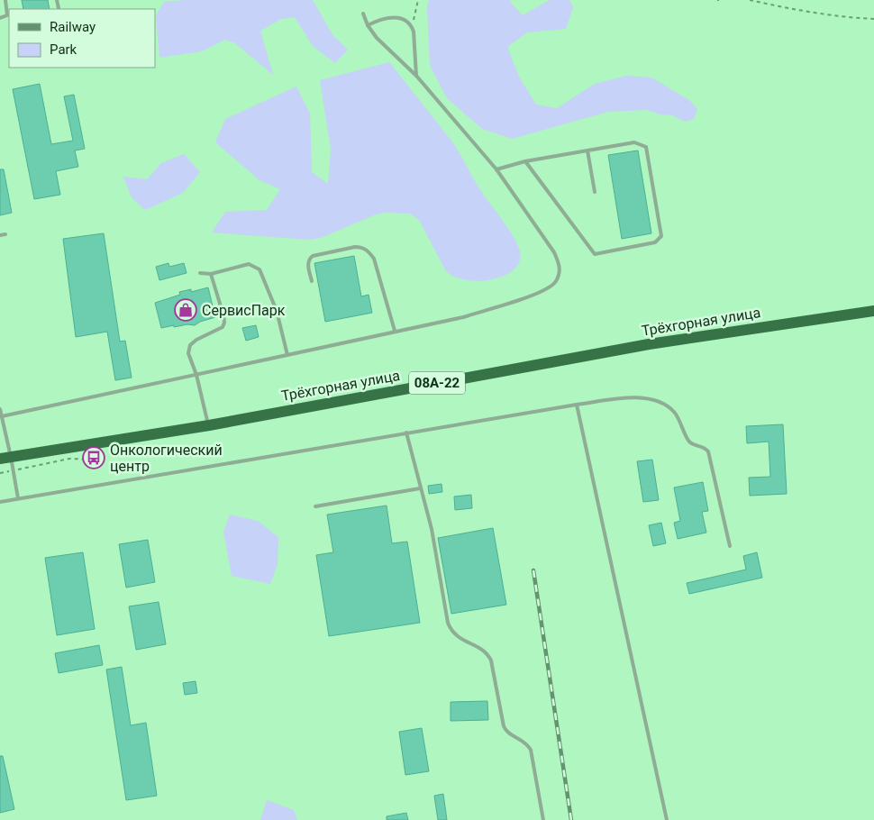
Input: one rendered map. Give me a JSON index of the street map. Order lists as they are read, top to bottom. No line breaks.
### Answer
{"streets":{"highway":["Трёхгорная улица","08А-22"]},"places":{"shop":["СервисПарк"],"bus stop":["Онкологический центр"]},"legend":["Railway","Park"]}
